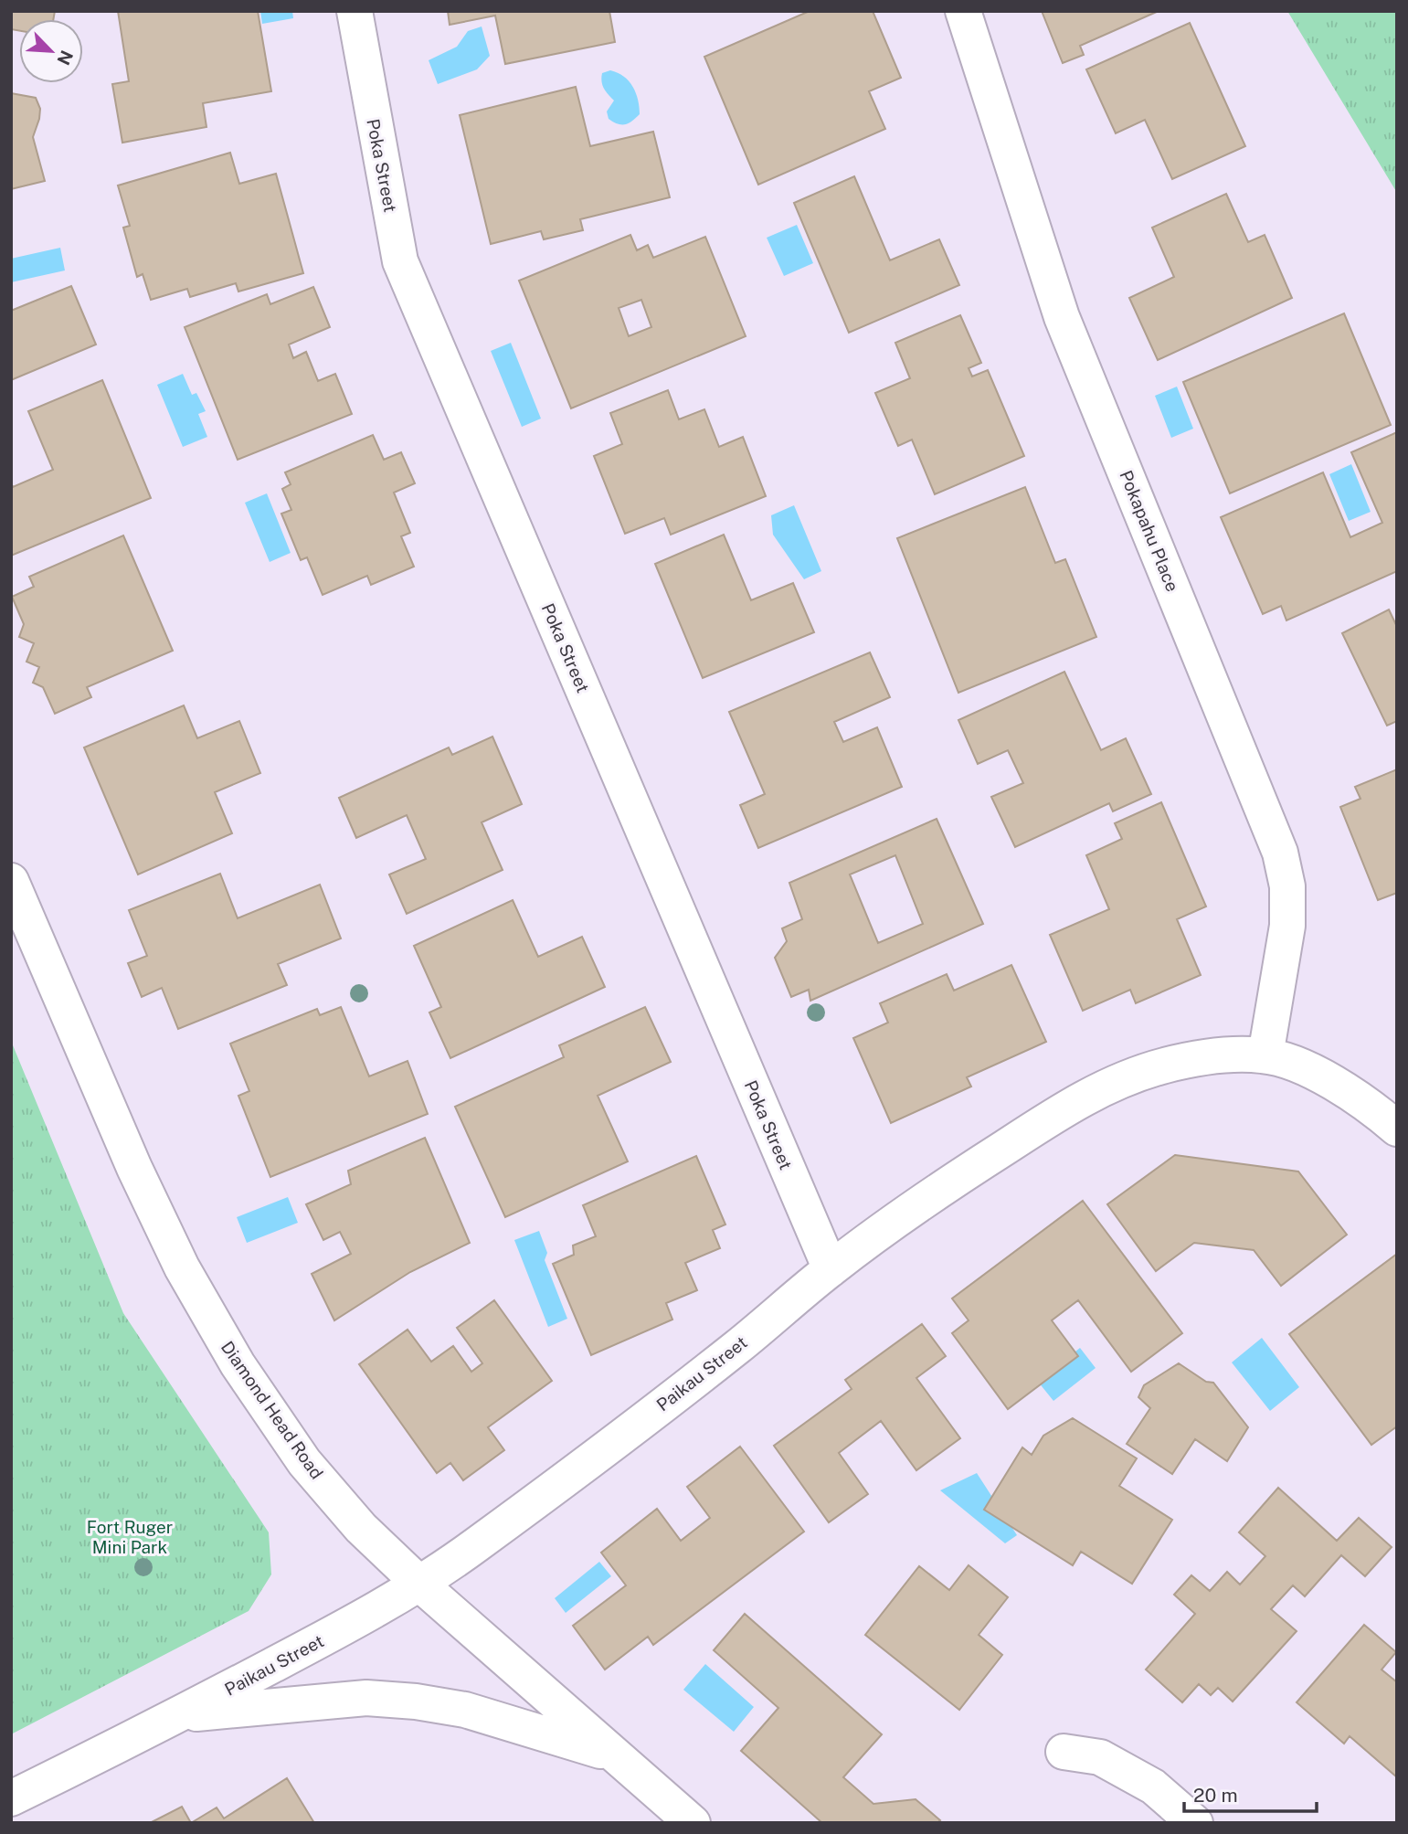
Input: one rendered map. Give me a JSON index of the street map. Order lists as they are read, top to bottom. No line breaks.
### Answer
{"streets":{"street":["Poka Street","Pokapahu Place","Paikau Street","Diamond Head Road"]},"crossings":[["Poka Street","Paikau Street"],["Pokapahu Place","Paikau Street"],["Paikau Street","Diamond Head Road"]],"parks":["Fort Ruger Mini Park"],"scale_bar":"20 m","north":"bottom right"}
